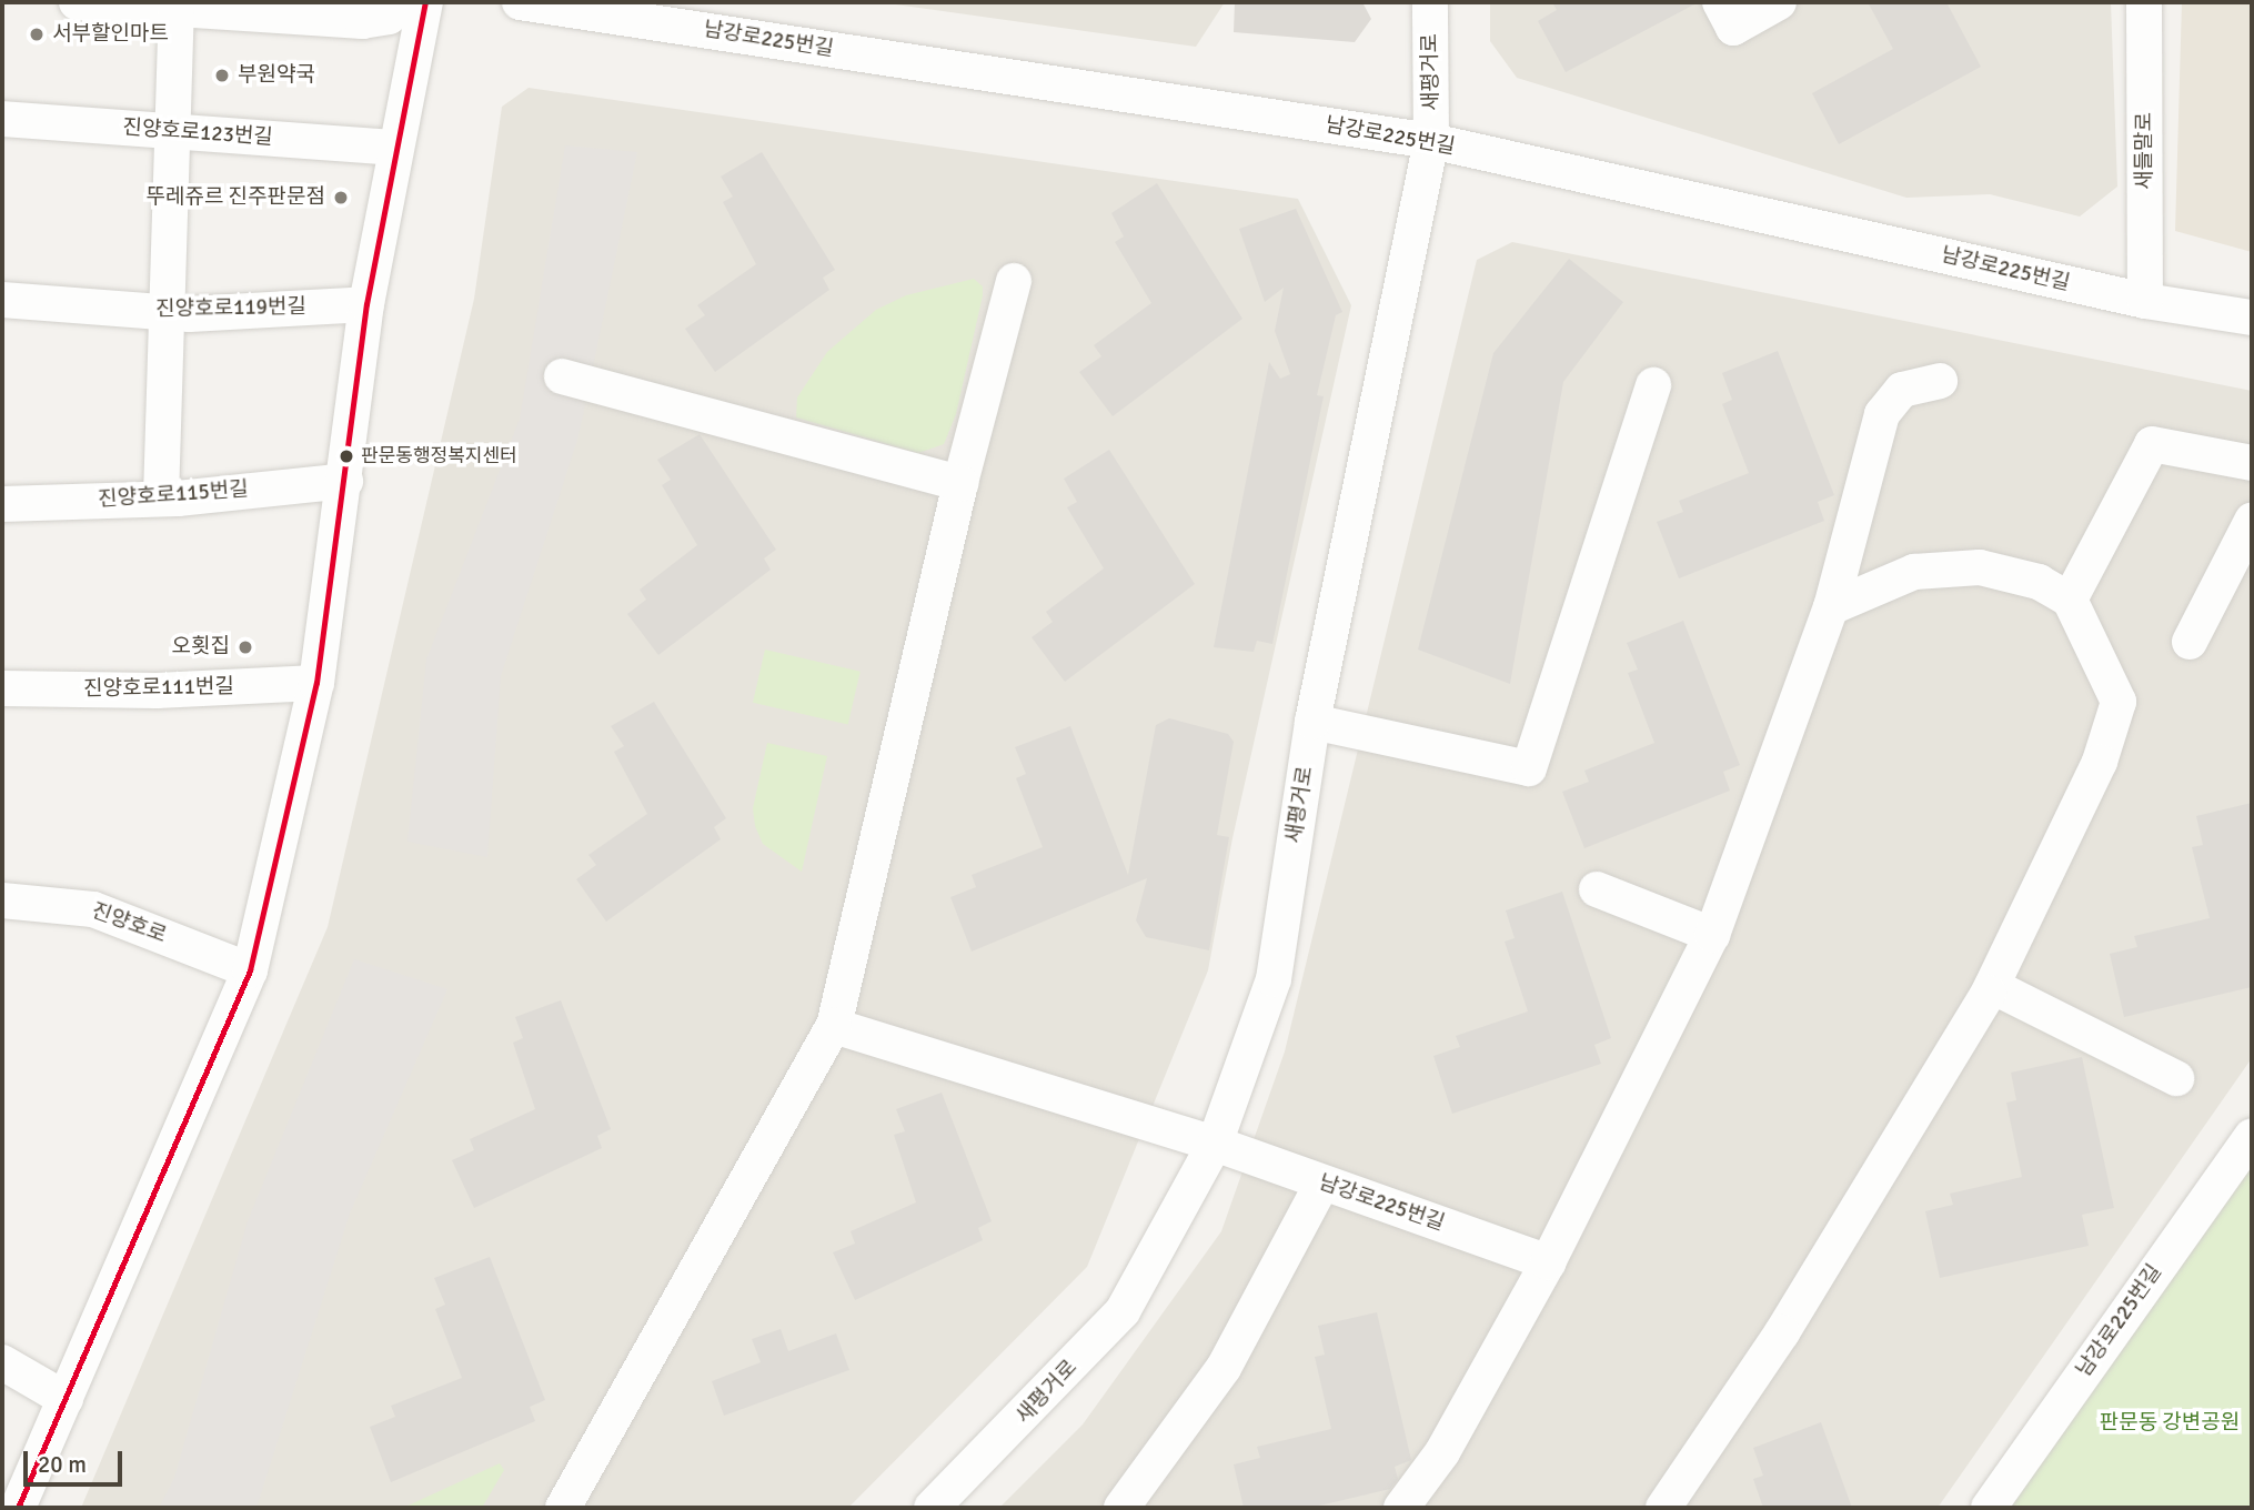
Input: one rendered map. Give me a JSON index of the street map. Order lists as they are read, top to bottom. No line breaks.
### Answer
{"streets":{"street":["남강로225번길","새평거로","진양호로123번길","새들말로","진양호로119번길","진양호로115번길","진양호로111번길","진양호로"]},"crossings":[["남강로225번길","새평거로"],["남강로225번길","새들말로"]],"parks":["판문동 강변공원"],"places":["서부할인마트","부원약국","뚜레쥬르 진주판문점","판문동행정복지센터","오횟집"],"scale_bar":"20 m"}
